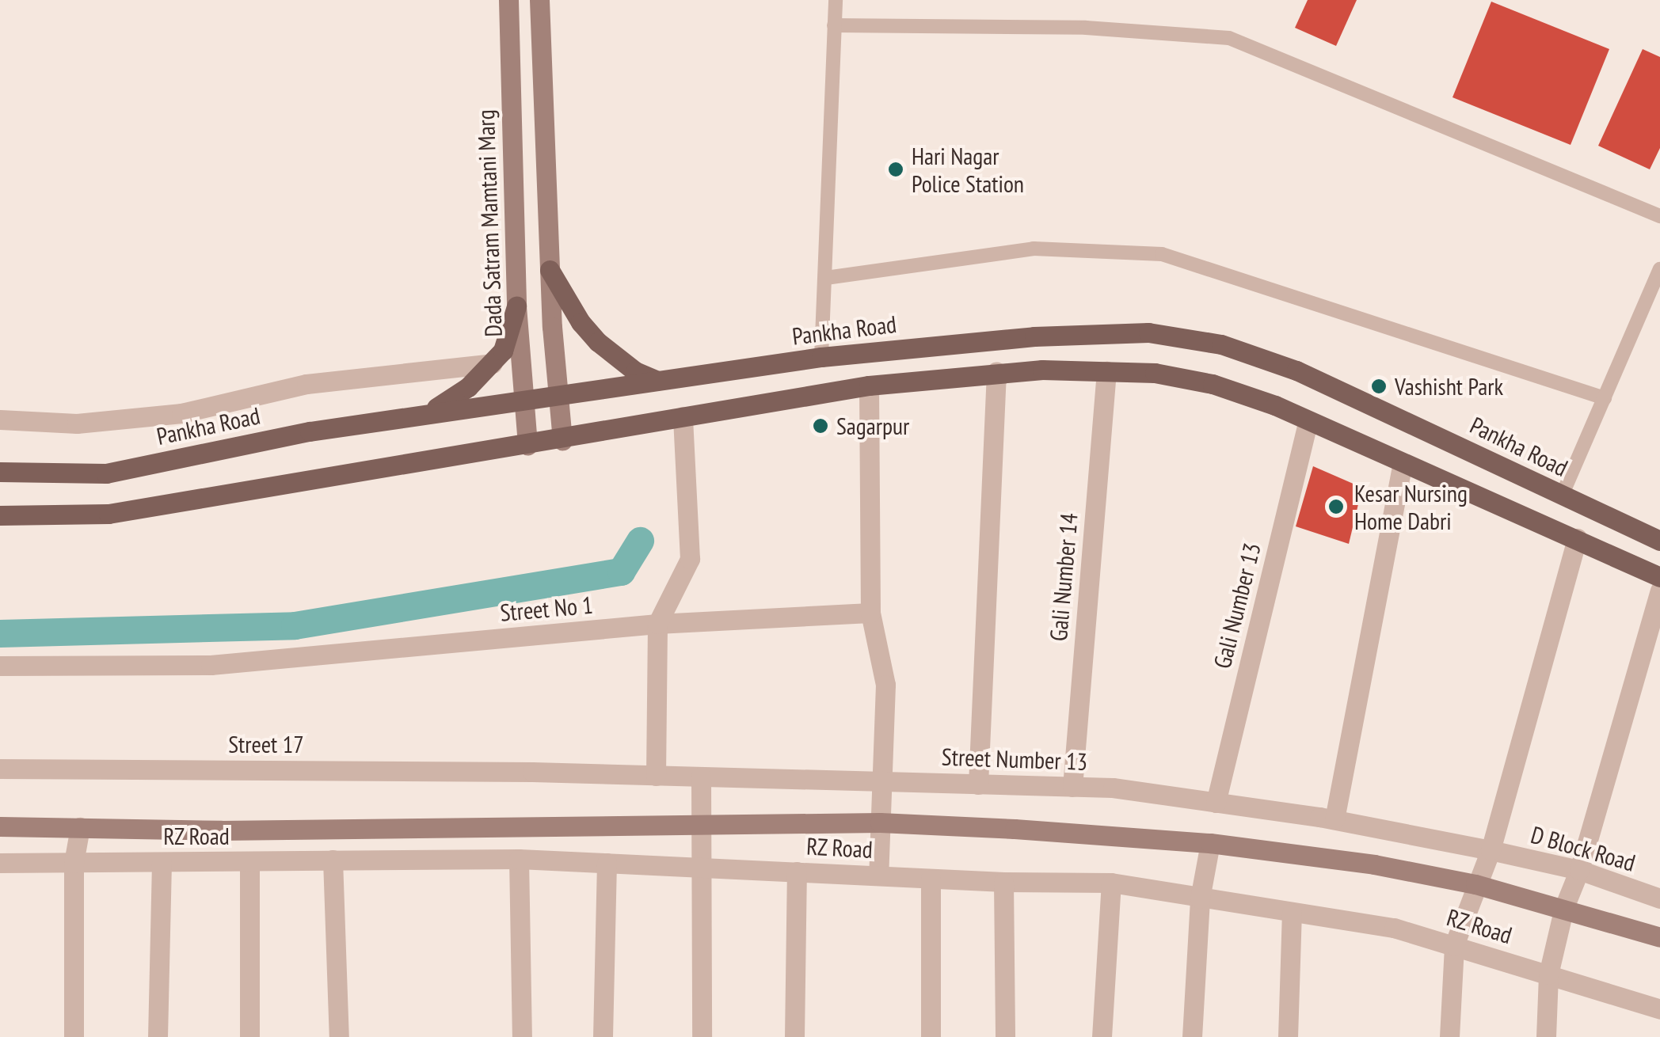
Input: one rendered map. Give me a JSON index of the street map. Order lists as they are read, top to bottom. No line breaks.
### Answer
{"streets":{"main road":["Pankha Road"],"street":["Dada Satram Mamtani Marg","Gali Number 14","Gali Number 13","Street No 1","Street 17","Street Number 13","RZ Road","D Block Road"]},"crossings":[["Dada Satram Mamtani Marg","Pankha Road"],["Gali Number 14","Street Number 13"],["Gali Number 13","Street Number 13"],["Street 17","Street Number 13"],["Street Number 13","D Block Road"]],"places":["Hari Nagar Police Station","Vashisht Park","Sagarpur","Kesar Nursing Home Dabri"]}
